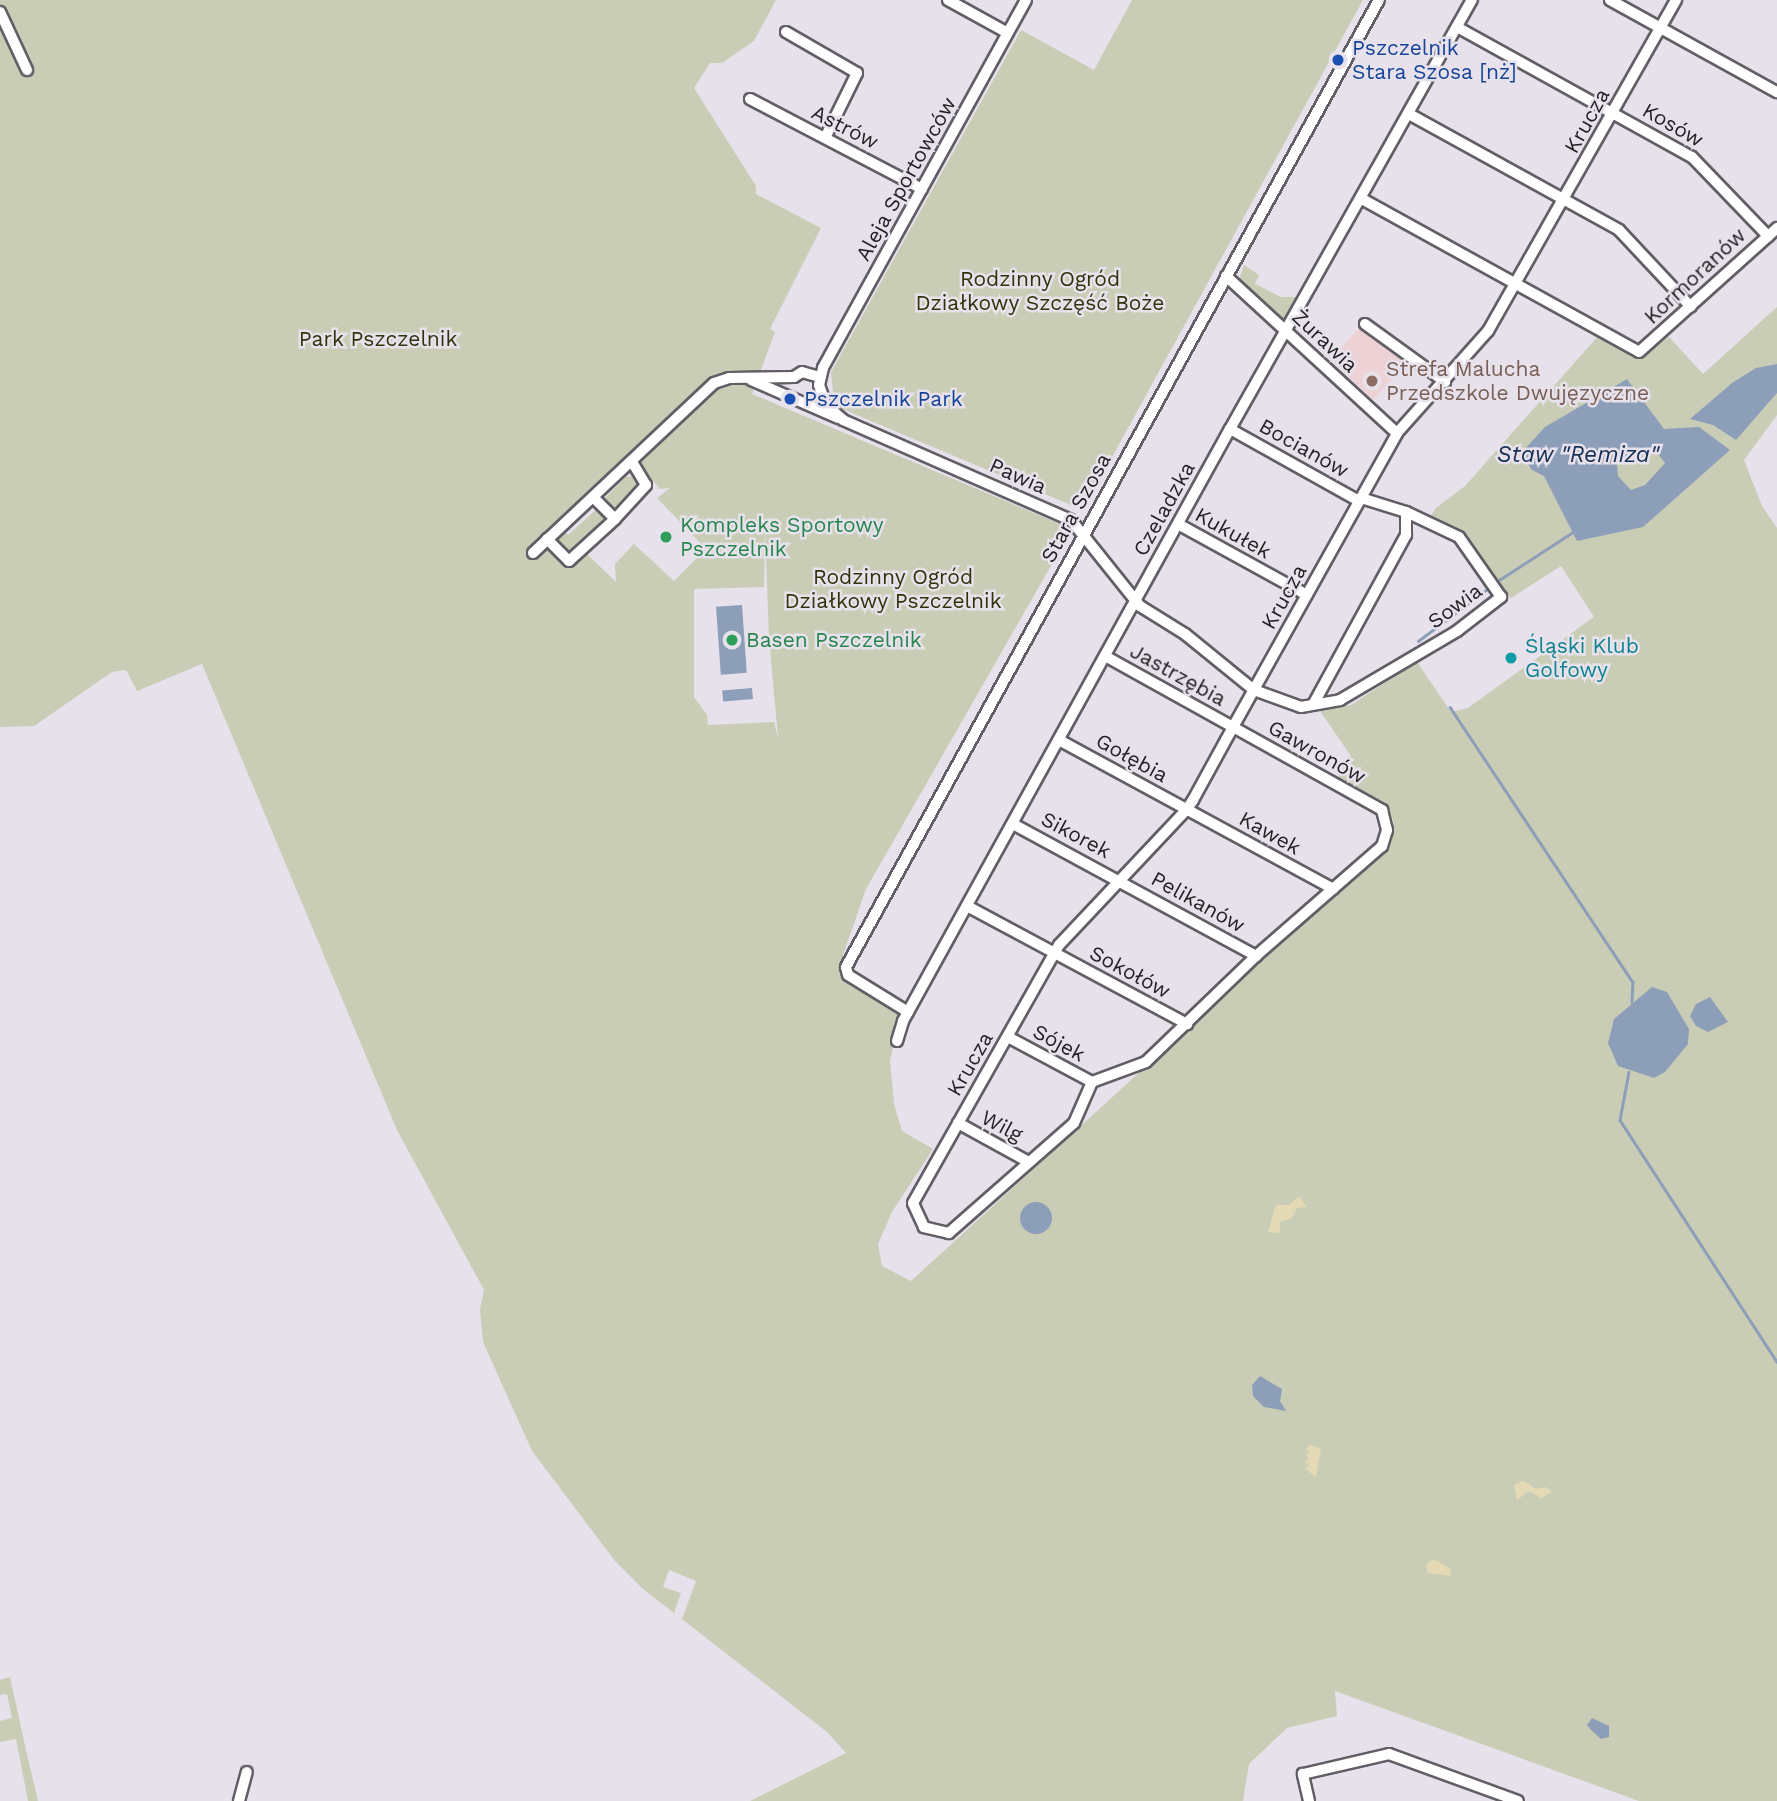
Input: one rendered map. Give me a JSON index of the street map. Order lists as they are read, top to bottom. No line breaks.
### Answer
{"streets":{"street":["Krucza","Kosów","Astrów","Aleja Sportowców","Kormoranów","Żurawia","Bocianów","Pawia","Stara Szosa","Czeladzka","Kukułek","Sowia","Jastrzębia","Gawronów","Gołębia","Kawek","Sikorek","Pelikanów","Sokołów","Sójek","Wilg"]},"crossings":[["Krucza","Kosów"],["Krucza","Kormoranów"],["Krucza","Żurawia"],["Krucza","Bocianów"],["Krucza","Pawia"],["Krucza","Kukułek"],["Krucza","Sowia"],["Krucza","Jastrzębia"],["Krucza","Gawronów"],["Krucza","Gołębia"],["Krucza","Kawek"],["Krucza","Sikorek"],["Krucza","Pelikanów"],["Krucza","Sokołów"],["Krucza","Sójek"],["Krucza","Wilg"],["Kosów","Kormoranów"],["Kosów","Czeladzka"],["Astrów","Aleja Sportowców"],["Aleja Sportowców","Pawia"],["Żurawia","Stara Szosa"],["Żurawia","Czeladzka"],["Bocianów","Czeladzka"],["Bocianów","Sowia"],["Pawia","Stara Szosa"],["Pawia","Czeladzka"],["Pawia","Sowia"],["Stara Szosa","Czeladzka"],["Czeladzka","Kukułek"],["Czeladzka","Jastrzębia"],["Czeladzka","Gołębia"],["Czeladzka","Sikorek"],["Czeladzka","Sokołów"],["Jastrzębia","Gawronów"],["Gawronów","Kawek"],["Gołębia","Kawek"],["Sikorek","Pelikanów"]],"water":["Staw \"Remiza\""],"parks":["Rodzinny Ogród Działkowy Szczęść Boże","Park Pszczelnik","Rodzinny Ogród Działkowy Pszczelnik"],"places":["Pszczelnik Stara Szosa [nż]","Strefa Malucha Przedszkole Dwujęzyczne","Pszczelnik Park","Kompleks Sportowy Pszczelnik","Basen Pszczelnik","Śląski Klub Golfowy"]}
